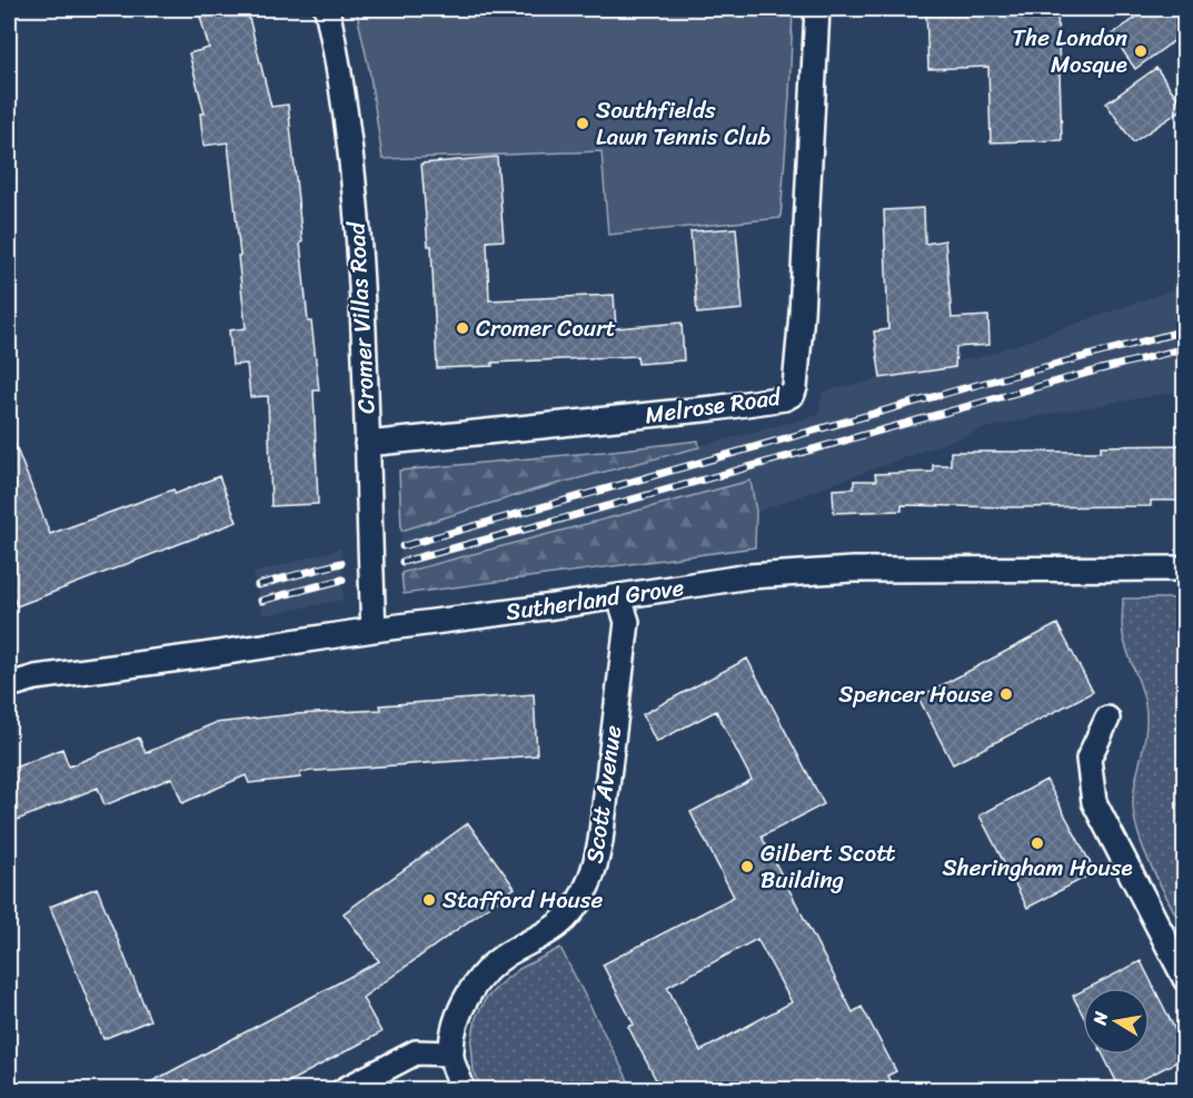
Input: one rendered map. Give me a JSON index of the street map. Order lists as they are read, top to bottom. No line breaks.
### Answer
{"streets":{"street":["Cromer Villas Road","Melrose Road","Sutherland Grove","Scott Avenue"]},"crossings":[["Cromer Villas Road","Melrose Road"],["Cromer Villas Road","Sutherland Grove"],["Sutherland Grove","Scott Avenue"]],"places":["The London Mosque","Southfields Lawn Tennis Club","Cromer Court","Spencer House","Sheringham House","Gilbert Scott Building","Stafford House"],"north":"left"}
